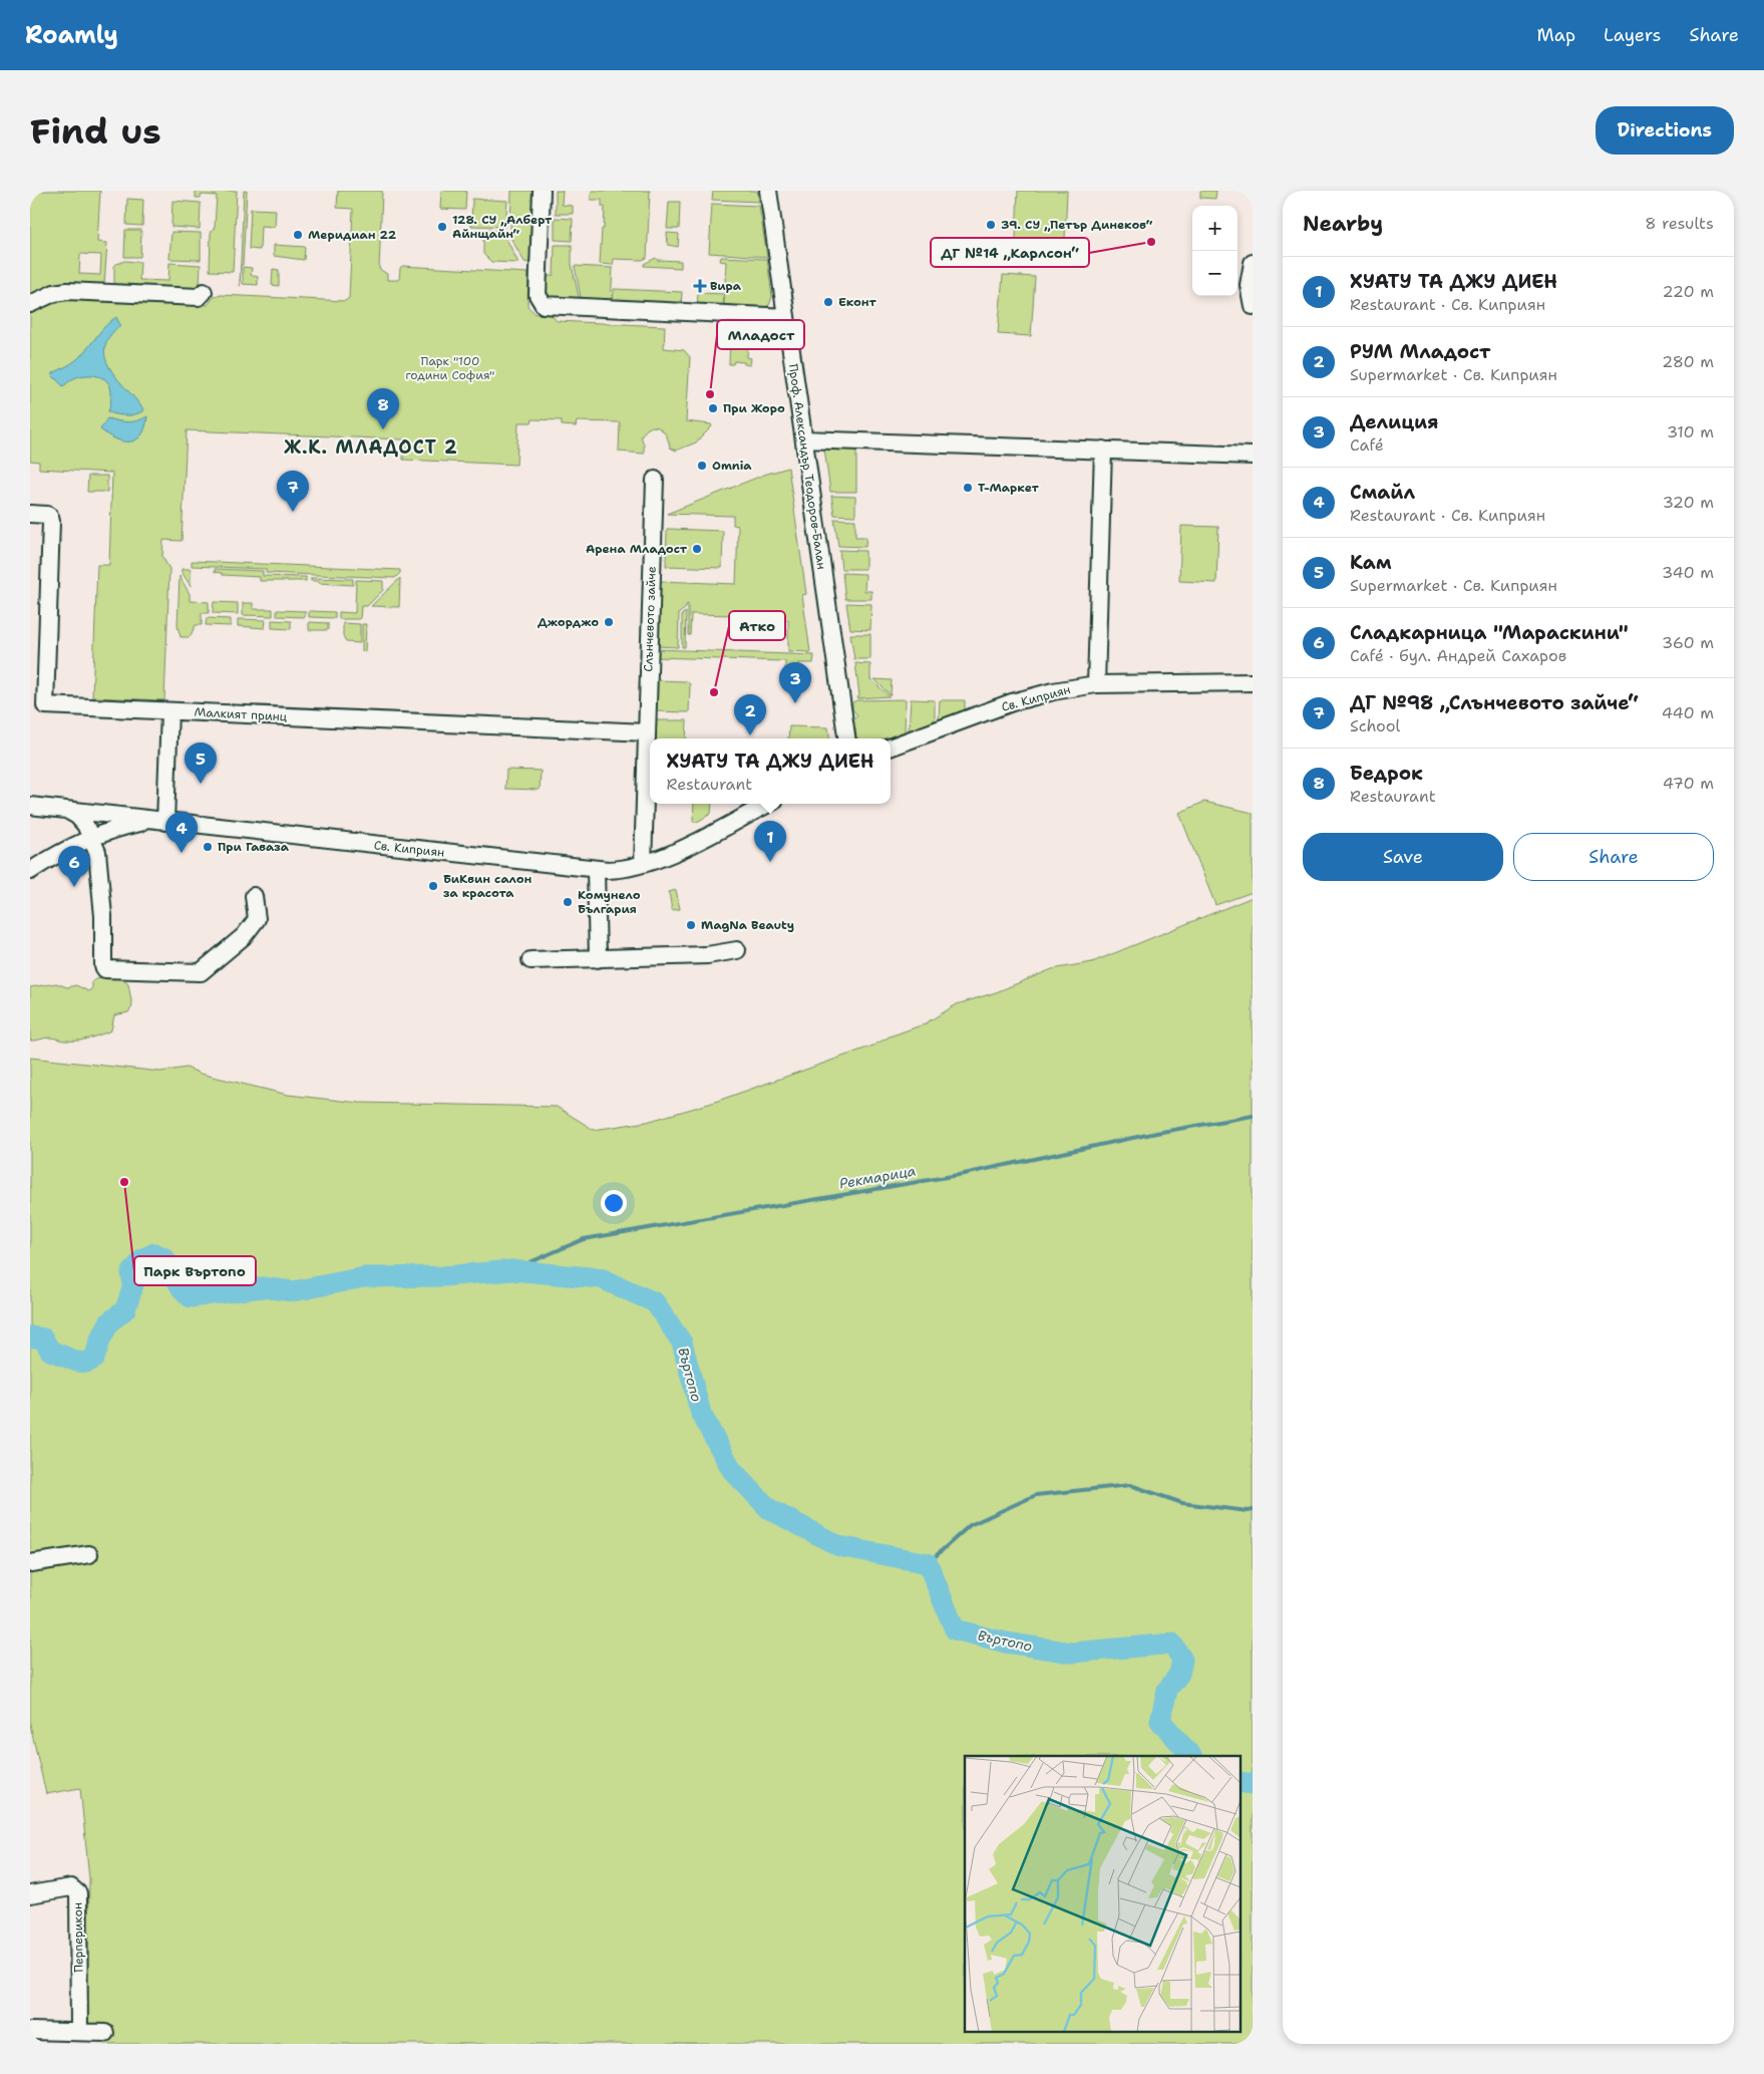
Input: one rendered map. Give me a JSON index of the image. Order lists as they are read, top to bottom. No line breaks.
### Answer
{"streets":{"street":["Проф. Александър Теодоров-Балан","Слънчевото зайче","Св. Киприян","Малкият принц","Перперикон"]},"crossings":[["Слънчевото зайче","Св. Киприян"],["Слънчевото зайче","Малкият принц"]],"districts":["Ж.К. МЛАДОСТ 2"],"water":["Рекмарица","Въртопо"],"parks":["Парк \"100 години София\""],"places":{"other":["39. СУ „Петър Динеков“","128. СУ „Алберт Айнщайн“","Меридиан 22","ДГ №14 „Карлсон“","Еконт","Младост","При Жоро","Omnia","Т-Маркет","Арена Младост","Джорджо","Атко","При Гаваза","БиКвин салон за красота","Комунело България","MagNa Beauty","Парк Въртопо"],"health":["Вира"]},"page":{"header":"Roamly","nav":["Map","Layers","Share"],"buttons":["Directions",["Save","Share"]],"title":"Find us","heading":["Nearby","8 results"],"map_buttons":["+","−"],"list":[{"mark":"1","name":"ХУАТУ ТА ДЖУ ДИЕН","note":"Restaurant · Св. Киприян","value":"220 m"},{"mark":"2","name":"РУМ Младост","note":"Supermarket · Св. Киприян","value":"280 m"},{"mark":"3","name":"Делиция","note":"Café","value":"310 m"},{"mark":"4","name":"Смайл","note":"Restaurant · Св. Киприян","value":"320 m"},{"mark":"5","name":"Кам","note":"Supermarket · Св. Киприян","value":"340 m"},{"mark":"6","name":"Сладкарница \"Мараскини\"","note":"Café · бул. Андрей Сахаров","value":"360 m"},{"mark":"7","name":"ДГ №98 „Слънчевото зайче“","note":"School","value":"440 m"},{"mark":"8","name":"Бедрок","note":"Restaurant","value":"470 m"}],"pins":["8","7","3","2","5","4","1","6"],"popup":["ХУАТУ ТА ДЖУ ДИЕН","Restaurant"]}}
